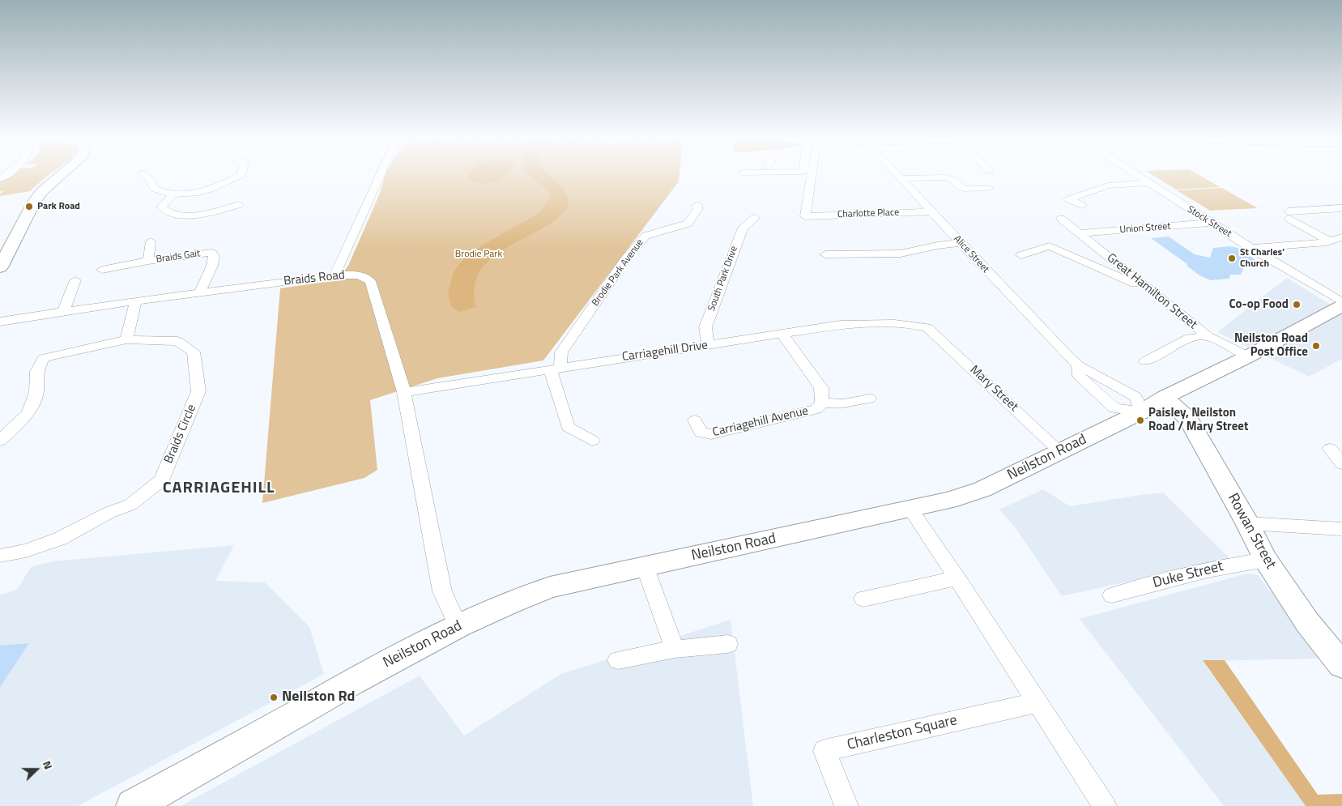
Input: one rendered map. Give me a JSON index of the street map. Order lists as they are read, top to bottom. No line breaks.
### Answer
{"streets":{"street":["Charlotte Place","Stock Street","Union Street","Alice Street","Braids Gait","Brodie Park Avenue","Braids Road","South Park Drive","Great Hamilton Street","Carriagehill Drive","Mary Street","Carriagehill Avenue","Braids Circle","Neilston Road","Rowan Street","Duke Street","Charleston Square"]},"crossings":[["Charlotte Place","Alice Street"],["Stock Street","Union Street"],["Union Street","Great Hamilton Street"],["Alice Street","Neilston Road"],["Braids Gait","Braids Road"],["Brodie Park Avenue","Carriagehill Drive"],["Braids Road","Carriagehill Drive"],["Braids Road","Neilston Road"],["South Park Drive","Carriagehill Drive"],["Great Hamilton Street","Neilston Road"],["Carriagehill Drive","Mary Street"],["Carriagehill Drive","Carriagehill Avenue"],["Mary Street","Neilston Road"],["Neilston Road","Rowan Street"],["Rowan Street","Duke Street"]],"districts":["CARRIAGEHILL"],"parks":["Brodie Park"],"places":["Park Road","St Charles' Church","Co-op Food","Neilston Road Post Office","Paisley, Neilston Road / Mary Street","Neilston Rd"],"north":"right"}
